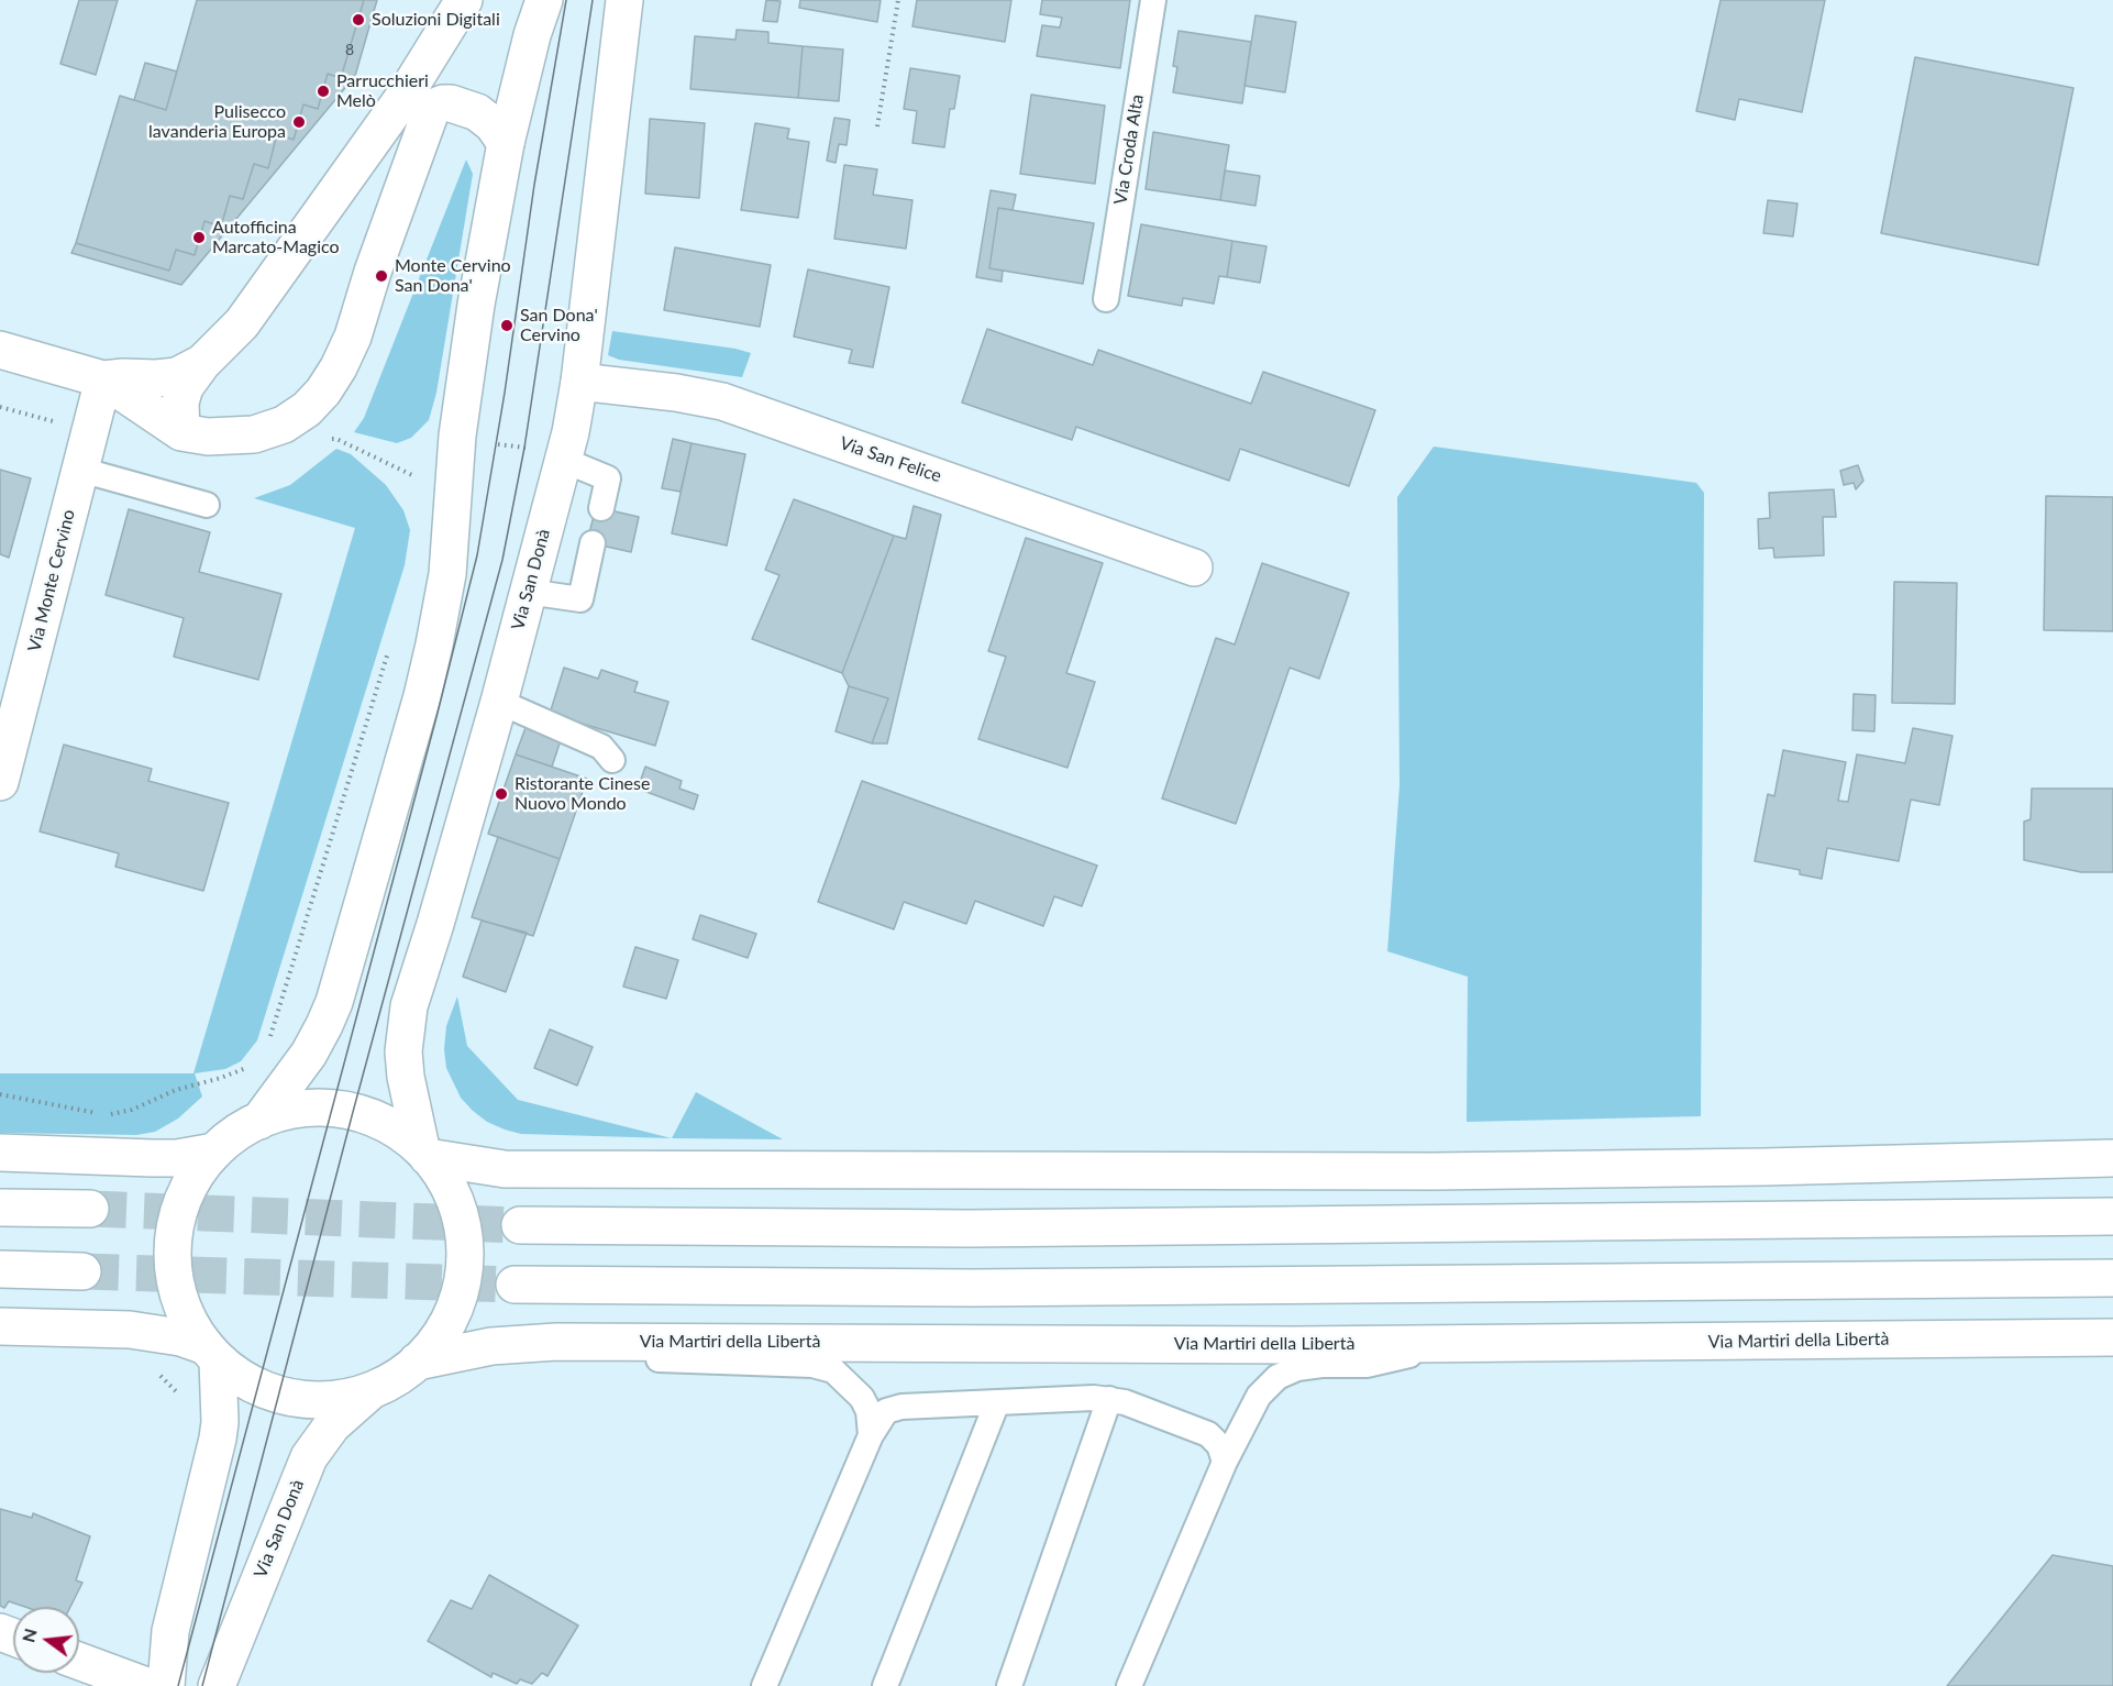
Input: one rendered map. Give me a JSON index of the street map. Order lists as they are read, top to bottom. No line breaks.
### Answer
{"streets":{"main road":["Via San Felice","Via San Donà","Via Monte Cervino","Via Martiri della Libertà"],"lane":["Via Croda Alta"]},"crossings":[["Via San Felice","Via San Donà"],["Via San Donà","Via Martiri della Libertà"]],"places":["Soluzioni Digitali","Parrucchieri Melò","Pulisecco lavanderia Europa","Autofficina Marcato-Magico","Monte Cervino San Dona'","San Dona' Cervino","Ristorante Cinese Nuovo Mondo"],"house_numbers":["8"],"north":"left"}
